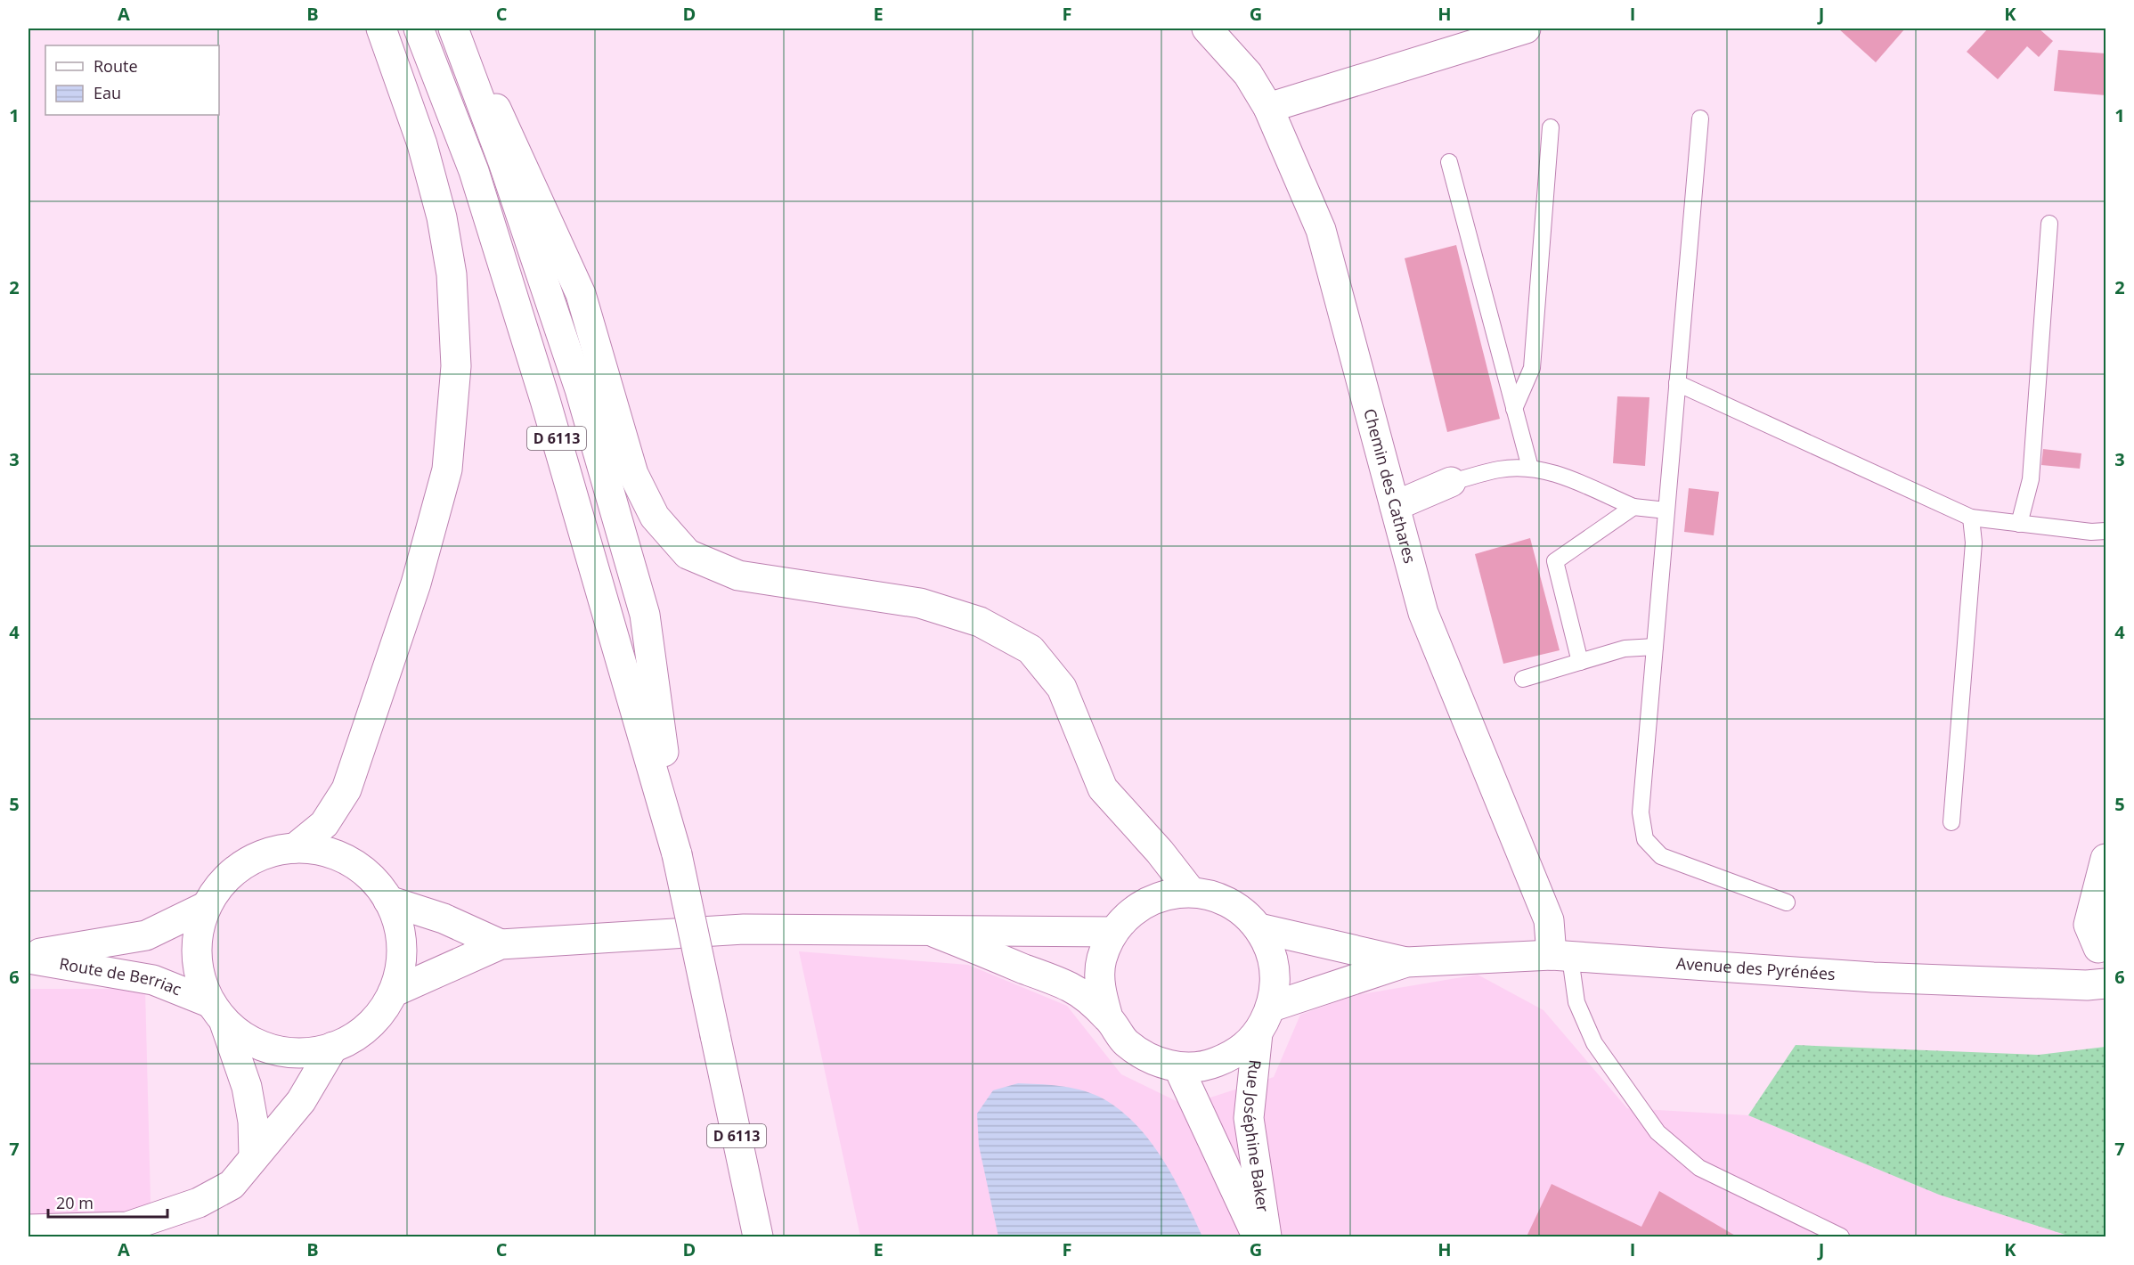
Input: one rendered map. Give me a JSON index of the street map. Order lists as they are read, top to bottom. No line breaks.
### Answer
{"streets":{"main road":["D 6113","Chemin des Cathares","Avenue des Pyrénées","Route de Berriac","Rue Joséphine Baker"]},"crossings":[["Chemin des Cathares","Avenue des Pyrénées"],["Avenue des Pyrénées","Rue Joséphine Baker"]],"legend":["Route","Eau"],"scale_bar":"20 m","grid":{"columns":["A","B","C","D","E","F","G","H","I","J","K"],"rows":["1","2","3","4","5","6","7"]}}
